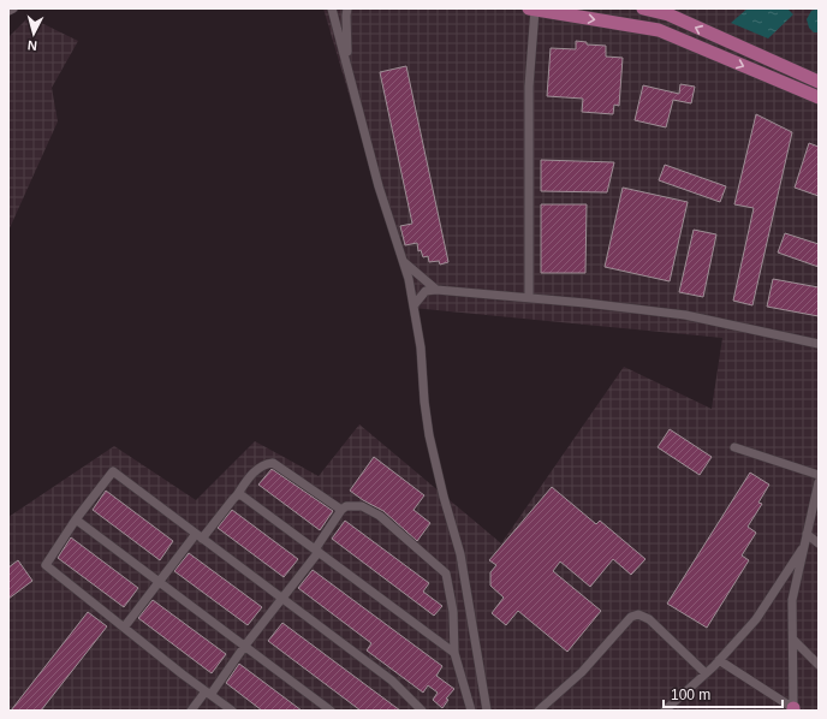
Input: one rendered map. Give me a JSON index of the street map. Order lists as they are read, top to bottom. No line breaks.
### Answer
{"scale_bar":"100 m","north":"bottom"}
